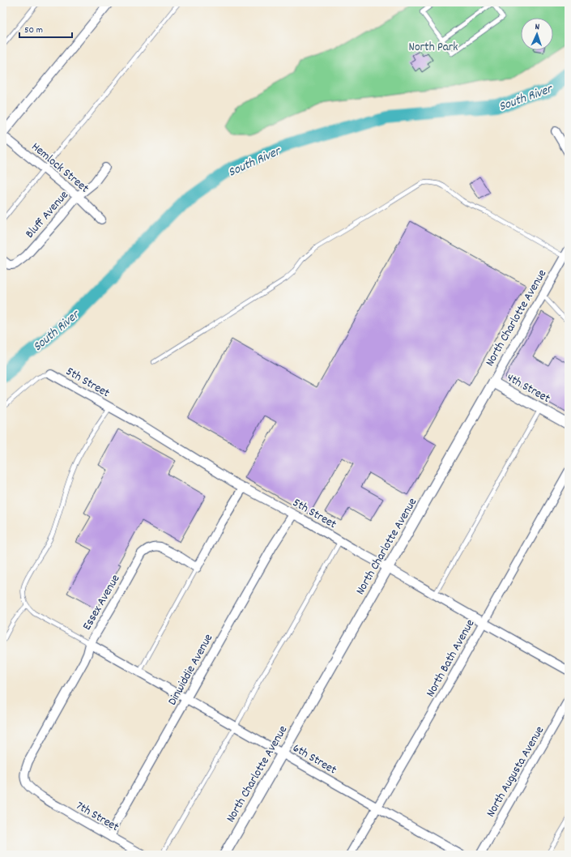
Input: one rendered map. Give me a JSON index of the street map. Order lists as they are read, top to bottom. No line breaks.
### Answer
{"streets":{"street":["Hemlock Street","Bluff Avenue","North Charlotte Avenue","5th Street","4th Street","Essex Avenue","North Bath Avenue","Dinwiddie Avenue","6th Street","North Augusta Avenue","7th Street"]},"crossings":[["Hemlock Street","Bluff Avenue"],["North Charlotte Avenue","5th Street"],["North Charlotte Avenue","4th Street"],["North Charlotte Avenue","6th Street"],["5th Street","North Bath Avenue"],["5th Street","Dinwiddie Avenue"],["Essex Avenue","6th Street"],["Essex Avenue","7th Street"],["North Bath Avenue","6th Street"],["Dinwiddie Avenue","6th Street"],["Dinwiddie Avenue","7th Street"]],"water":["South River"],"parks":["North Park"],"scale_bar":"50 m","north":"top"}
